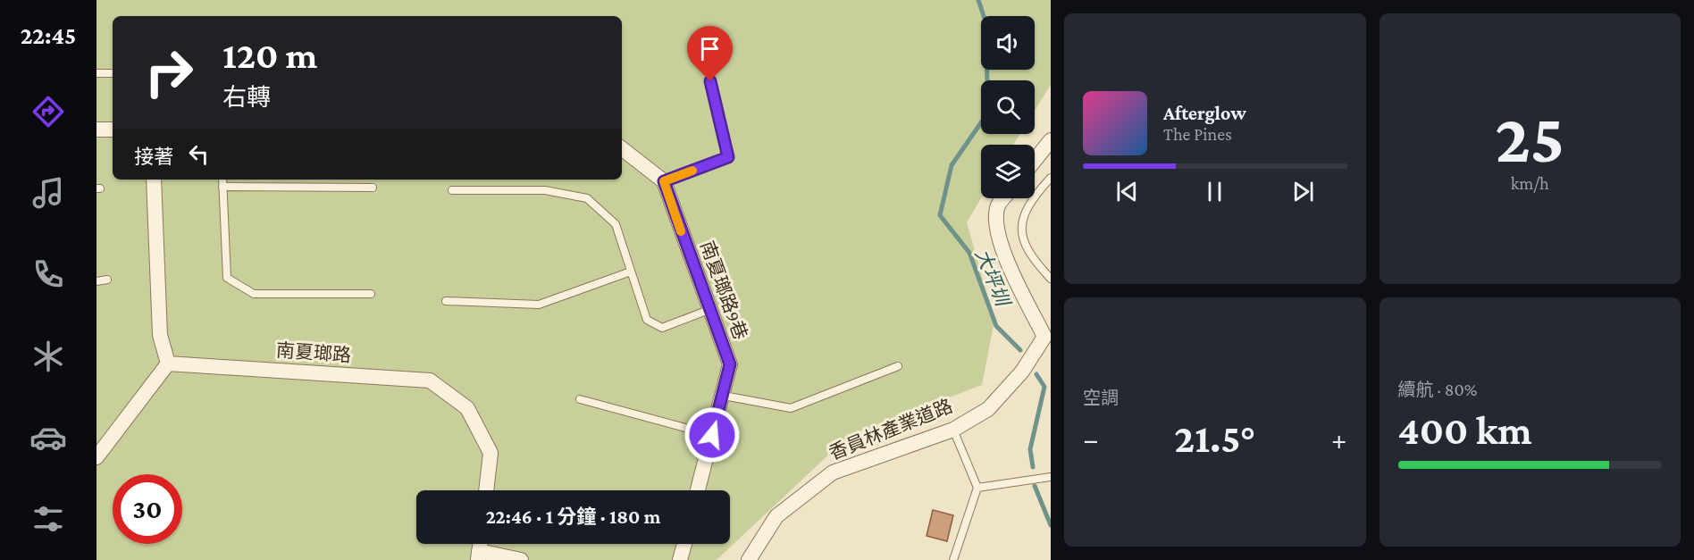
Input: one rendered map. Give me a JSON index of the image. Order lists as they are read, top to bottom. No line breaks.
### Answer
{"streets":{"street":["南夏瑯路9巷","南夏瑯路","香員林產業道路"]},"water":["大坪圳"],"page":{"tabs":"22:45","tile":[["25","km/h"],"空調",["續航 · 80%","400 km"]],"turn":["120 m","右轉"],"song":["Afterglow","The Pines"],"then":"接著","heat":["−","21.5°","+"],"limit":"30","trip":"22:46 · 1 分鐘 · 180 m"}}
